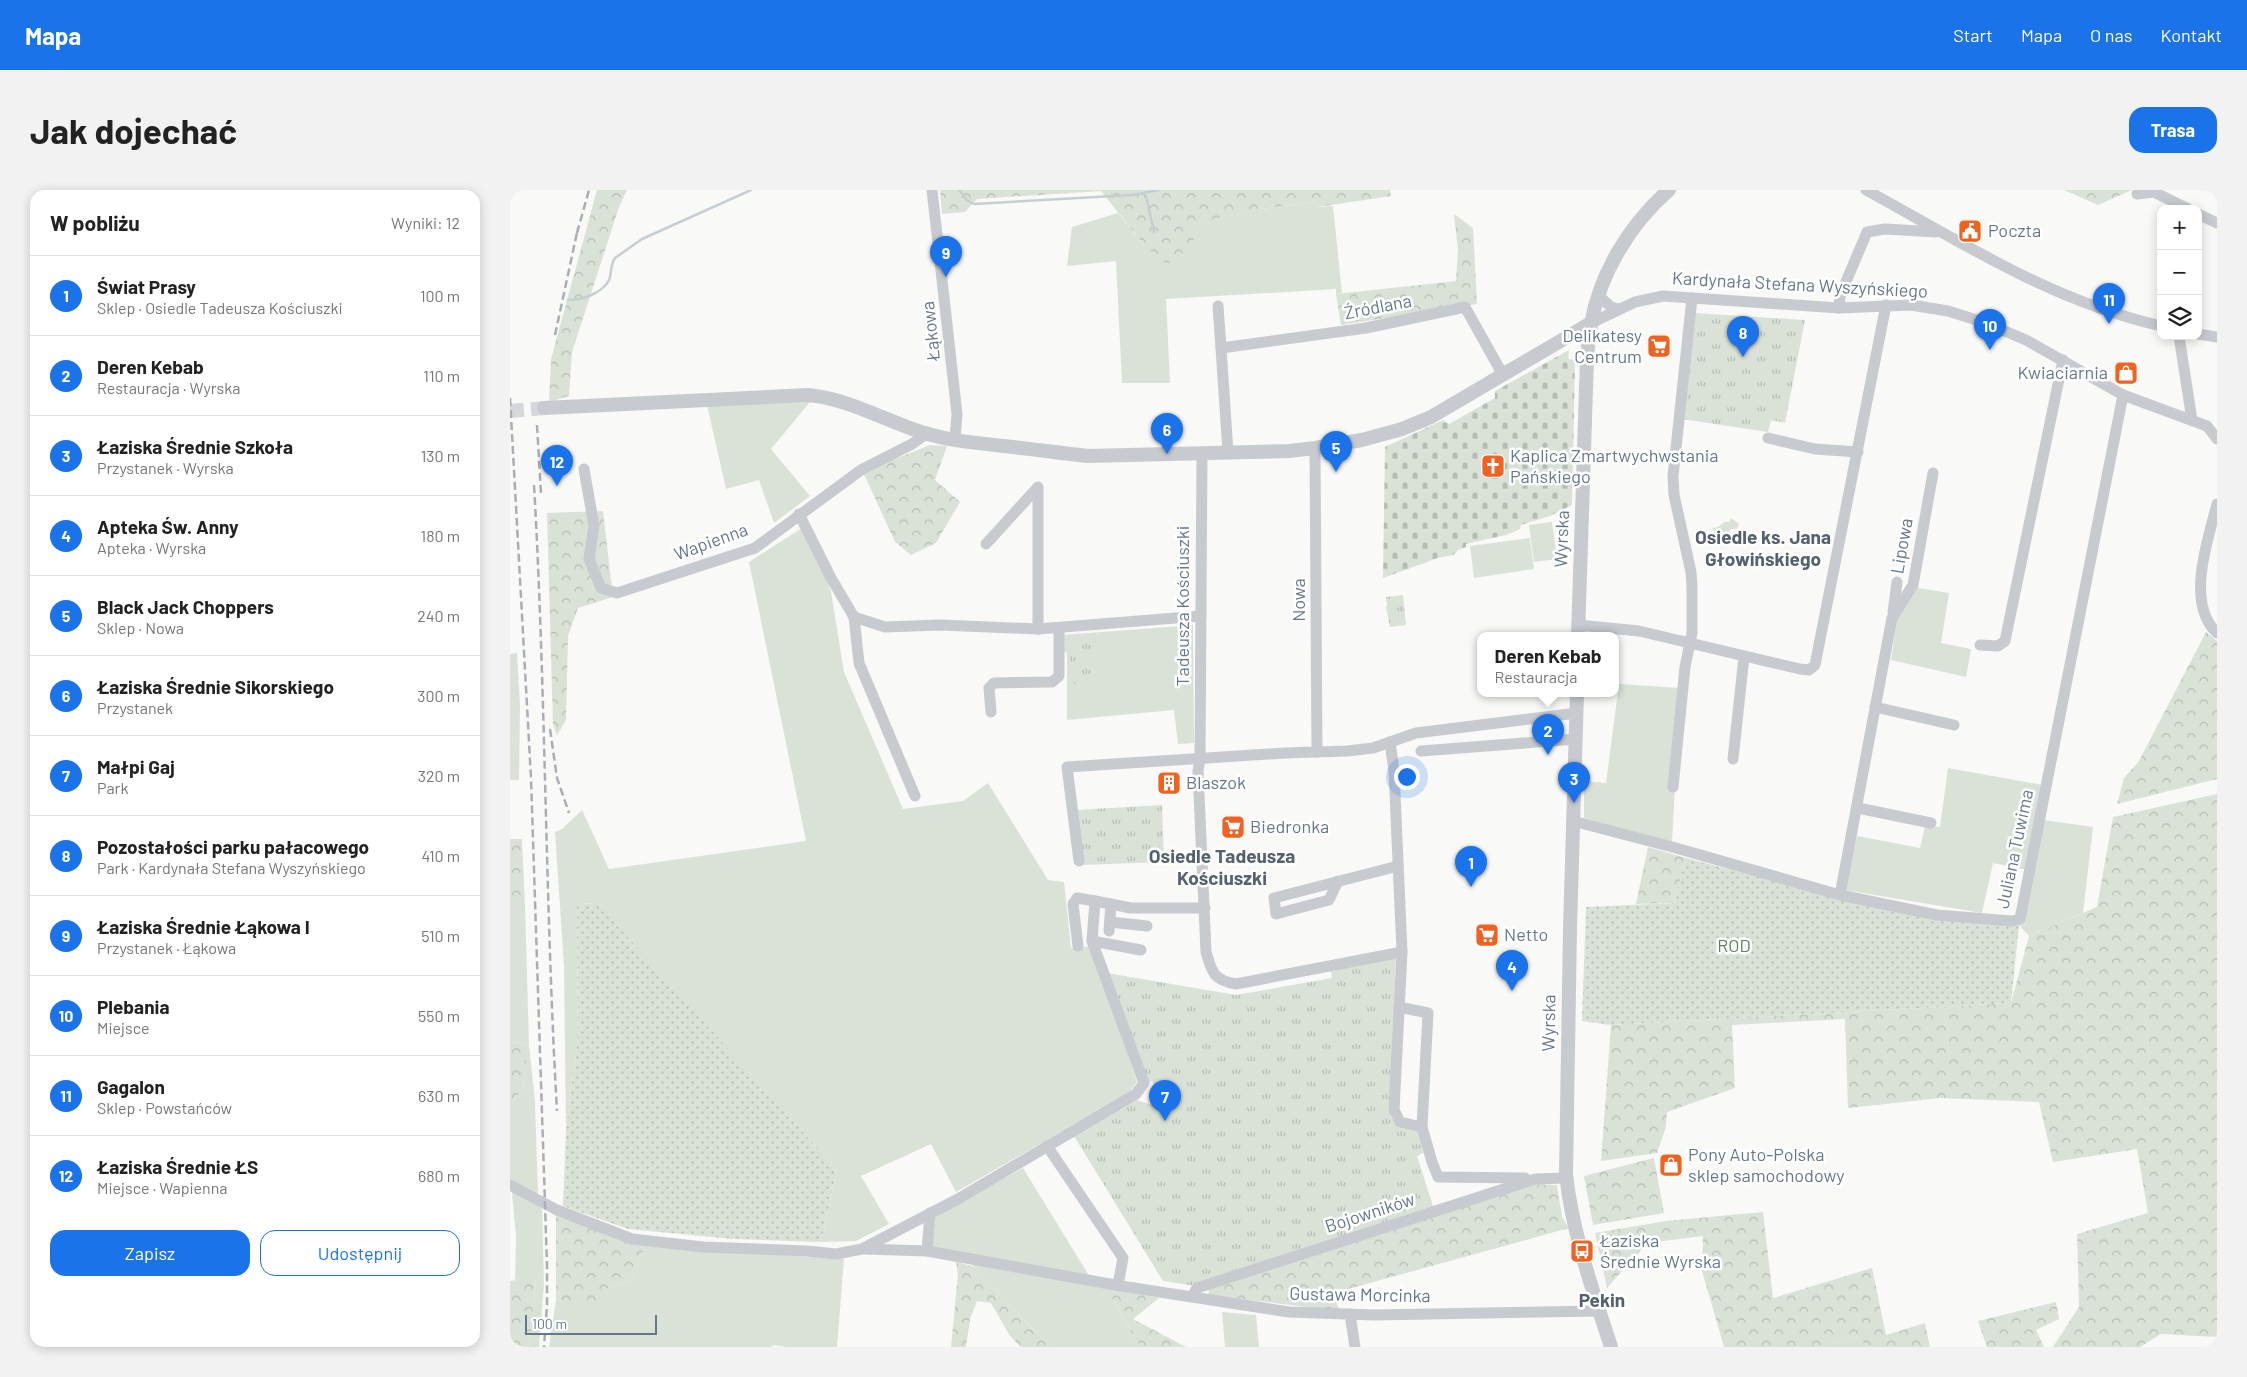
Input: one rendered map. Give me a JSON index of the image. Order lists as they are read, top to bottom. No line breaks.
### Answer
{"streets":{"street":["Kardynała Stefana Wyszyńskiego","Źródlana","Łąkowa","Wyrska","Wapienna","Lipowa","Nowa","Tadeusza Kościuszki","Juliana Tuwima","Bojowników","Gustawa Morcinka"]},"crossings":[["Kardynała Stefana Wyszyńskiego","Wyrska"],["Kardynała Stefana Wyszyńskiego","Juliana Tuwima"],["Wyrska","Juliana Tuwima"],["Wyrska","Bojowników"],["Wyrska","Gustawa Morcinka"],["Lipowa","Juliana Tuwima"],["Bojowników","Gustawa Morcinka"]],"districts":["Osiedle ks. Jana Głowińskiego","Osiedle Tadeusza Kościuszki","Pekin"],"parks":["ROD"],"places":{"public building":["Poczta"],"supermarket":["Delikatesy Centrum","Biedronka","Netto"],"shop":["Kwiaciarnia","Pony Auto-Polska sklep samochodowy"],"church":["Kaplica Zmartwychwstania Pańskiego"],"building":["Blaszok"],"bus stop":["Łaziska Średnie Wyrska"]},"scale_bar":"100 m","page":{"header":"Mapa","nav":["Start","Mapa","O nas","Kontakt"],"buttons":["Trasa",["Zapisz","Udostępnij"]],"title":"Jak dojechać","heading":["W pobliżu","Wyniki: 12"],"map_buttons":["+","−"],"pins":["9","11","10","8","6","5","12","2","3","1","4","7"],"list":[{"mark":"1","name":"Świat Prasy","note":"Sklep · Osiedle Tadeusza Kościuszki","value":"100 m"},{"mark":"2","name":"Deren Kebab","note":"Restauracja · Wyrska","value":"110 m"},{"mark":"3","name":"Łaziska Średnie Szkoła","note":"Przystanek · Wyrska","value":"130 m"},{"mark":"4","name":"Apteka Św. Anny","note":"Apteka · Wyrska","value":"180 m"},{"mark":"5","name":"Black Jack Choppers","note":"Sklep · Nowa","value":"240 m"},{"mark":"6","name":"Łaziska Średnie Sikorskiego","note":"Przystanek","value":"300 m"},{"mark":"7","name":"Małpi Gaj","note":"Park","value":"320 m"},{"mark":"8","name":"Pozostałości parku pałacowego","note":"Park · Kardynała Stefana Wyszyńskiego","value":"410 m"},{"mark":"9","name":"Łaziska Średnie Łąkowa I","note":"Przystanek · Łąkowa","value":"510 m"},{"mark":"10","name":"Plebania","note":"Miejsce","value":"550 m"},{"mark":"11","name":"Gagalon","note":"Sklep · Powstańców","value":"630 m"},{"mark":"12","name":"Łaziska Średnie ŁS","note":"Miejsce · Wapienna","value":"680 m"}],"popup":["Deren Kebab","Restauracja"],"scale":"100 m"}}
